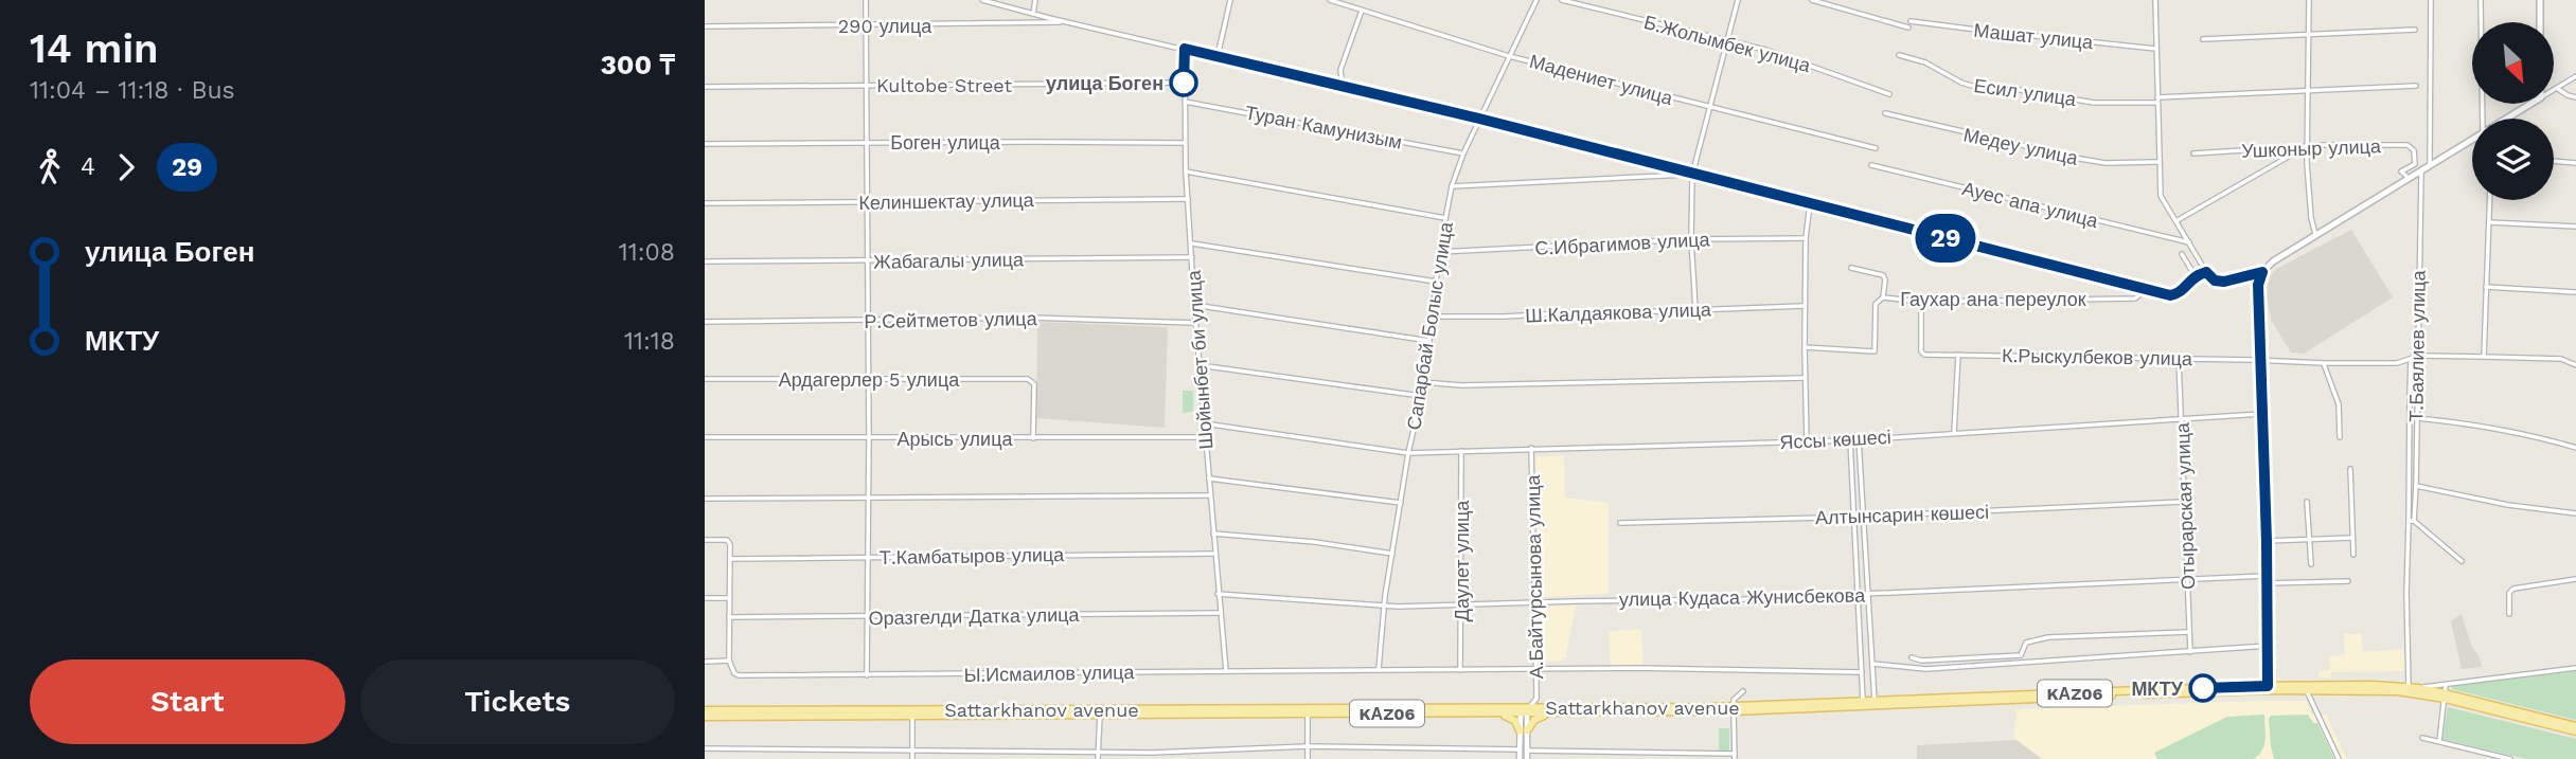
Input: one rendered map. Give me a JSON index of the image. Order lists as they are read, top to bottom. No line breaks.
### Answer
{"streets":{"main road":["KАZ06","Sattarkhanov avenue"],"street":["290 улица","Машат улица","Б.Жолымбек улица","Мадениет улица","Kultobe Street","Есил улица","Туран Камунизым","Боген улица","Медеу улица","Ушконыр улица","Келиншектау улица","Ауес апа улица","С.Ибрагимов улица","Жабагалы улица","Гаухар ана переулок","Ш.Калдаякова улица","Р.Сейтметов улица","Сапарбай Болыс улица","Т.Баялиев улица","К.Рыскулбеков улица","Шойынбет би улица","Ардагерлер 5 улица","Арысь улица","Яссы көшесі","Отырарская улица","Алтынсарин көшесі","Т.Камбатыров улица","Даулет улица","А.Байтурсынова улица","улица Кудаса Жунисбекова","Оразгелди Датка улица","Ы.Исмаилов улица"]},"crossings":[["Мадениет улица","Сапарбай Болыс улица"],["Kultobe Street","Шойынбет би улица"],["Туран Камунизым","Сапарбай Болыс улица"],["Туран Камунизым","Шойынбет би улица"],["Боген улица","Шойынбет би улица"],["Келиншектау улица","Шойынбет би улица"],["С.Ибрагимов улица","Сапарбай Болыс улица"],["Жабагалы улица","Шойынбет би улица"],["Гаухар ана переулок","К.Рыскулбеков улица"],["Ш.Калдаякова улица","Сапарбай Болыс улица"],["Р.Сейтметов улица","Шойынбет би улица"],["Сапарбай Болыс улица","Яссы көшесі"],["Сапарбай Болыс улица","улица Кудаса Жунисбекова"],["Сапарбай Болыс улица","Ы.Исмаилов улица"],["Т.Баялиев улица","К.Рыскулбеков улица"],["Т.Баялиев улица","Sattarkhanov avenue"],["К.Рыскулбеков улица","Отырарская улица"],["Шойынбет би улица","Арысь улица"],["Шойынбет би улица","Яссы көшесі"],["Шойынбет би улица","Т.Камбатыров улица"],["Шойынбет би улица","улица Кудаса Жунисбекова"],["Шойынбет би улица","Оразгелди Датка улица"],["Шойынбет би улица","Ы.Исмаилов улица"],["Ардагерлер 5 улица","Арысь улица"],["Яссы көшесі","Отырарская улица"],["Яссы көшесі","Даулет улица"],["Яссы көшесі","А.Байтурсынова улица"],["Отырарская улица","Алтынсарин көшесі"],["Отырарская улица","улица Кудаса Жунисбекова"],["Даулет улица","улица Кудаса Жунисбекова"],["Даулет улица","Ы.Исмаилов улица"],["А.Байтурсынова улица","улица Кудаса Жунисбекова"],["А.Байтурсынова улица","Ы.Исмаилов улица"],["А.Байтурсынова улица","Sattarkhanov avenue"]],"places":["улица Боген","МКТУ"],"lines":["bus line 29"],"north":"bottom right","page":{"heading":["14 min","11:04 – 11:18 · Bus","300 ₸"],"on_map":"29","legs":["4","29"],"list":[{"name":"улица Боген","value":"11:08"},{"name":"МКТУ","value":"11:18"}],"buttons":["Start","Tickets"]}}
